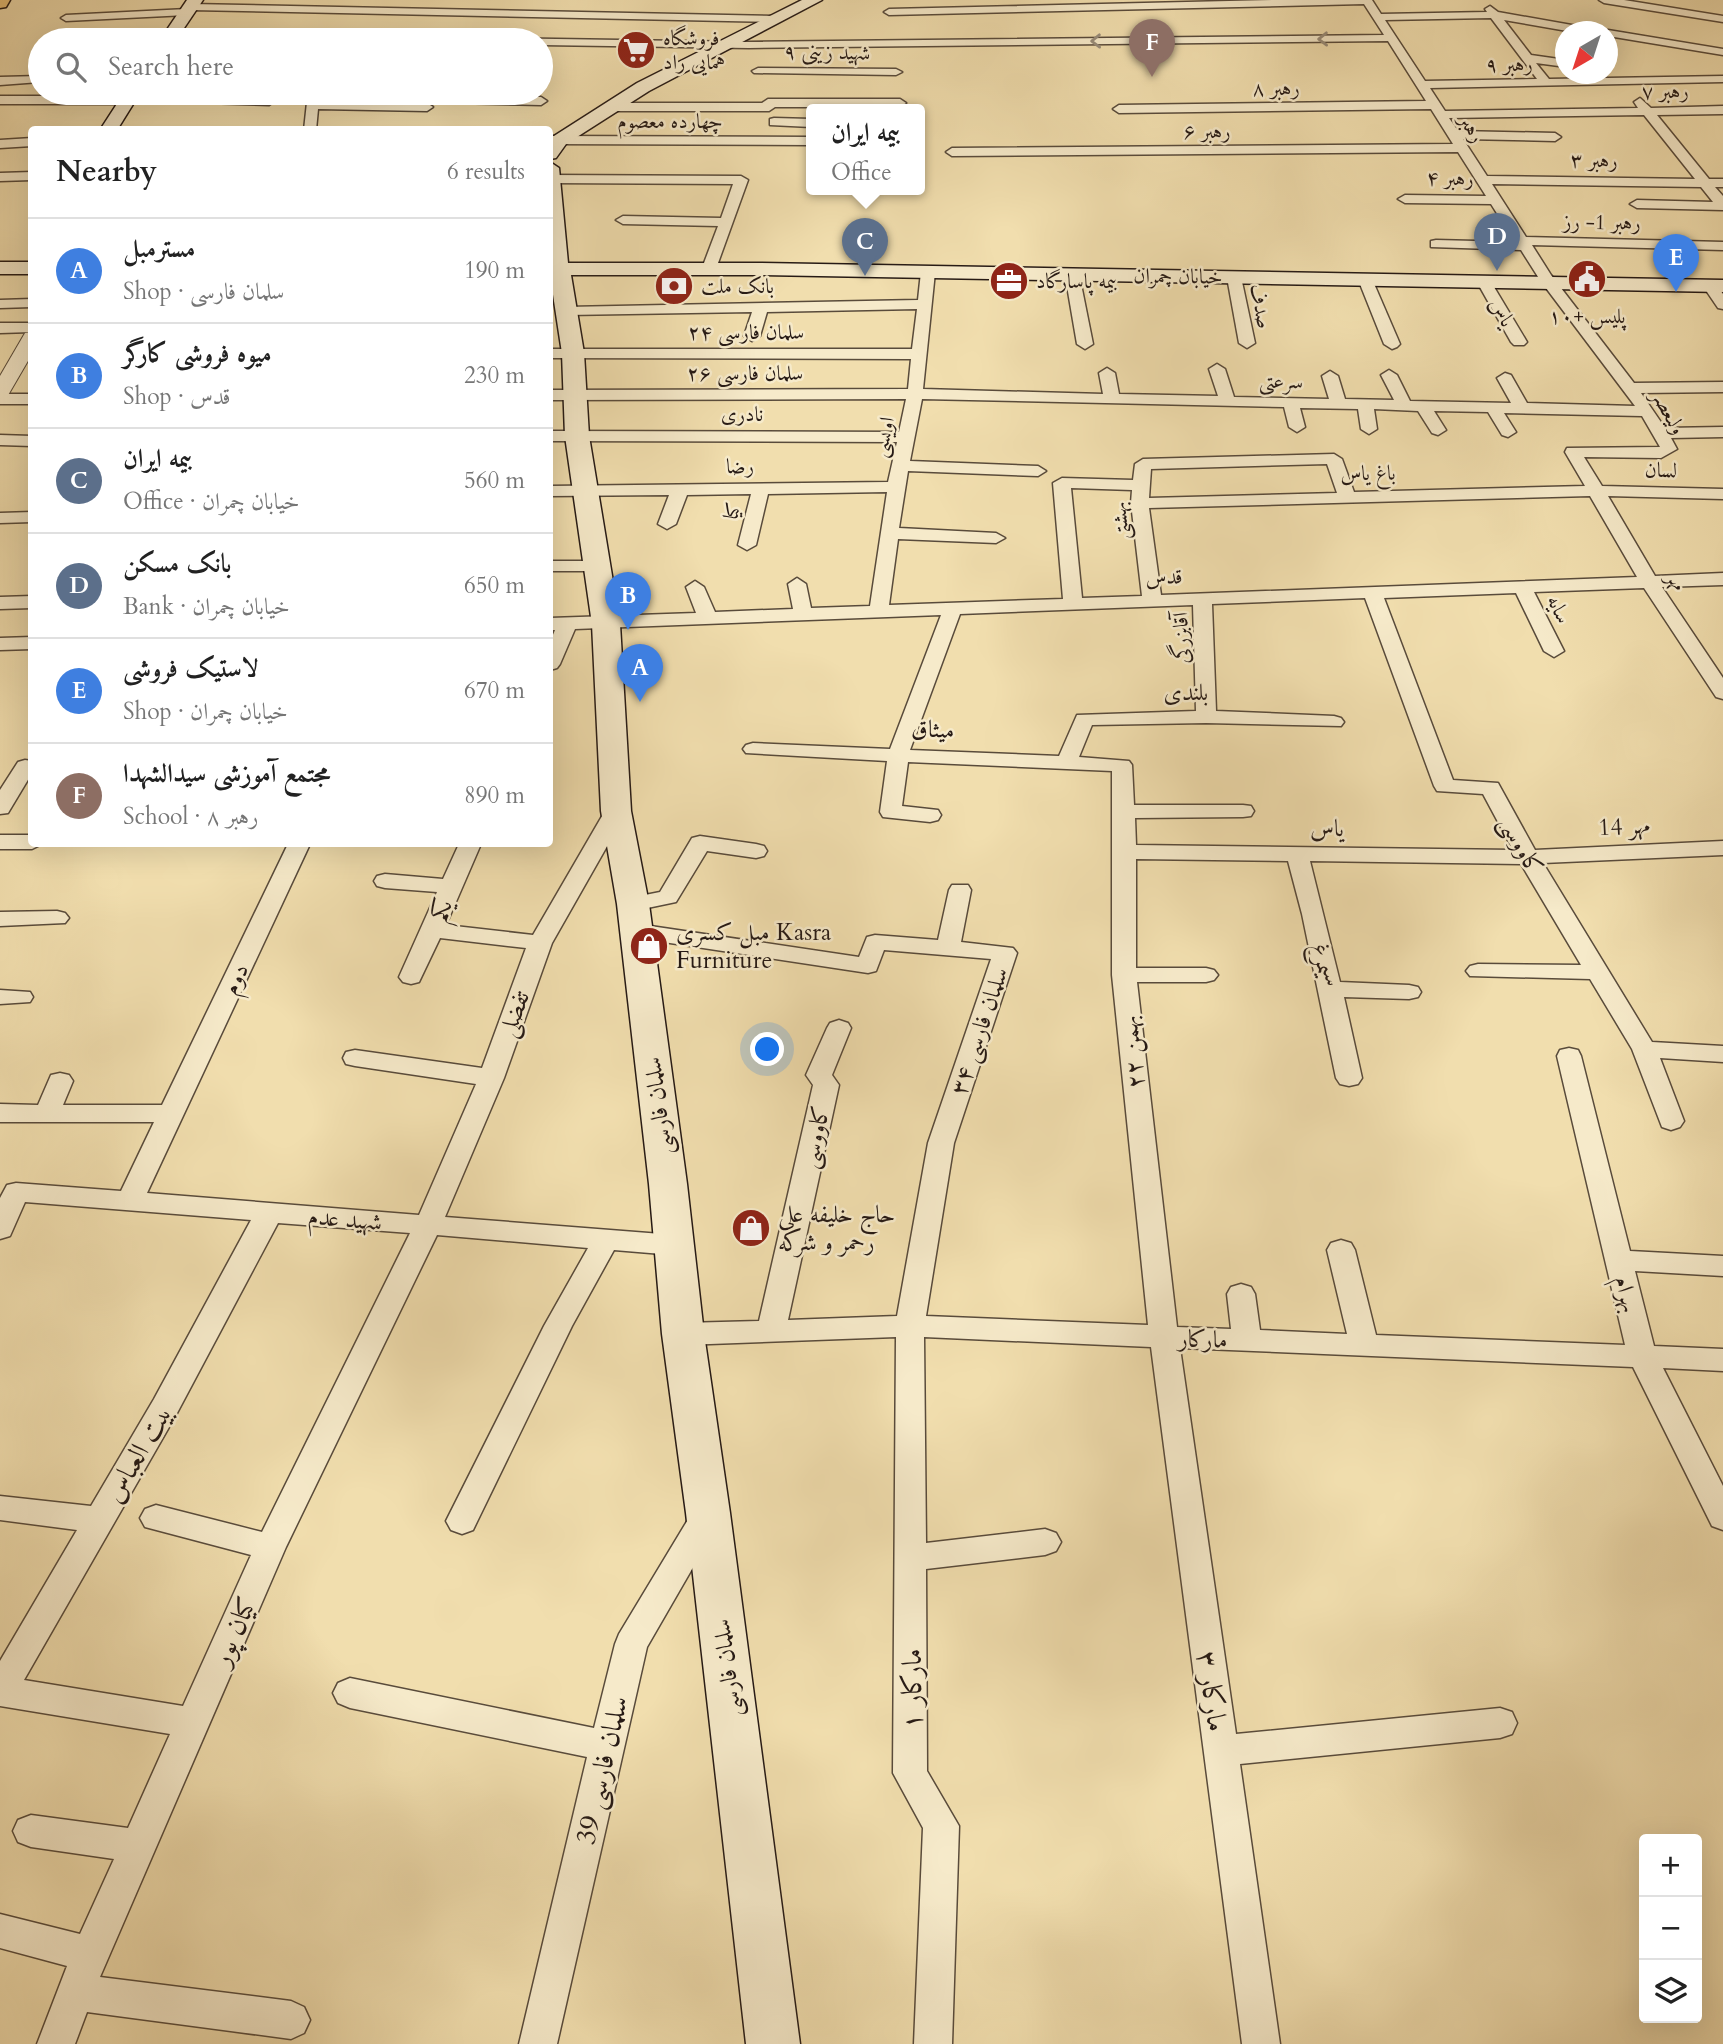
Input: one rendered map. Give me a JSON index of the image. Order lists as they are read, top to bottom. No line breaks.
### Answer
{"streets":{"main road":["خیابان چمران","سلمان فارسی"],"street":["شهید زینی ۹","رهبر ۹","رهبر ۸","رهبر ۷","چهارده معصوم","رهبر","رهبر ۶","رهبر ۳","رهبر ۴","رهبر 1- رز","صدف","یاس","سلمان فارسی ۲۴","سلمان فارسی ۲۶","سرعتی","ولیعصر","نادری","اویسی","رضا","لسان","باغ یاس","کیا","بهشتی","قدس","مهر","سایه","آقابزرگی","بلندی","میثاق","مهر 14","کاووسی","یکم","سیمرغ","دوم","تفضلی","سلمان فارسی ۳۴","۲۲ بهمن","شهید عدم","بهرام","مارکار","بیت العباس","کیان پور","مارکار ۱","مارکار ۳","سلمان فارسی 39"]},"crossings":[["رهبر ۹","رهبر"],["رهبر ۸","رهبر ۷"],["رهبر ۸","رهبر"],["رهبر ۷","رهبر"],["رهبر","رهبر ۶"],["رهبر","رهبر ۳"],["رهبر","رهبر ۴"],["رهبر","رهبر 1- رز"],["رهبر","خیابان چمران"],["رهبر","ولیعصر"],["خیابان چمران","صدف"],["خیابان چمران","یاس"],["خیابان چمران","ولیعصر"],["خیابان چمران","اویسی"],["خیابان چمران","سلمان فارسی"],["یاس","مهر 14"],["یاس","کاووسی"],["یاس","سیمرغ"],["یاس","۲۲ بهمن"],["سلمان فارسی ۲۴","اویسی"],["سلمان فارسی ۲۴","سلمان فارسی"],["سلمان فارسی ۲۶","سرعتی"],["سلمان فارسی ۲۶","اویسی"],["سلمان فارسی ۲۶","سلمان فارسی"],["سرعتی","ولیعصر"],["سرعتی","اویسی"],["ولیعصر","لسان"],["ولیعصر","باغ یاس"],["ولیعصر","مهر"],["نادری","اویسی"],["نادری","سلمان فارسی"],["اویسی","رضا"],["اویسی","قدس"],["رضا","کیا"],["رضا","سلمان فارسی"],["لسان","باغ یاس"],["لسان","مهر"],["باغ یاس","بهشتی"],["باغ یاس","قدس"],["باغ یاس","مهر"],["بهشتی","قدس"],["قدس","مهر"],["قدس","سایه"],["قدس","آقابزرگی"],["قدس","میثاق"],["قدس","کاووسی"],["قدس","سلمان فارسی"],["آقابزرگی","بلندی"],["بلندی","میثاق"],["میثاق","۲۲ بهمن"],["مهر 14","کاووسی"],["کاووسی","مارکار"],["دوم","شهید عدم"],["تفضلی","سلمان فارسی"],["تفضلی","شهید عدم"],["تفضلی","کیان پور"],["سلمان فارسی ۳۴","سلمان فارسی"],["سلمان فارسی ۳۴","مارکار"],["سلمان فارسی ۳۴","مارکار ۱"],["۲۲ بهمن","مارکار"],["۲۲ بهمن","مارکار ۳"],["سلمان فارسی","شهید عدم"],["سلمان فارسی","مارکار"],["سلمان فارسی","سلمان فارسی 39"],["شهید عدم","بیت العباس"],["شهید عدم","کیان پور"],["بهرام","مارکار"],["مارکار","مارکار ۱"],["مارکار","مارکار ۳"]],"places":{"supermarket":["فروشگاه همایی راد"],"public building":["پلیس +۱۰"],"office":["بیمه پاسارگاد"],"bank":["بانک ملت"],"shop":["مبل کسری Kasra Furniture","حاج خلیفه علی رحمر و شرکه"]},"north":"bottom left","page":{"pins":["F","D","C","E","B","A"],"search":"Search here","popup":["بیمه ایران","Office"],"heading":["Nearby","6 results"],"list":[{"mark":"A","name":"مسترمبل","note":"Shop · سلمان فارسی","value":"190 m"},{"mark":"B","name":"میوه فروشی کارگر","note":"Shop · قدس","value":"230 m"},{"mark":"C","name":"بیمه ایران","note":"Office · خیابان چمران","value":"560 m"},{"mark":"D","name":"بانک مسکن","note":"Bank · خیابان چمران","value":"650 m"},{"mark":"E","name":"لاستیک فروشی","note":"Shop · خیابان چمران","value":"670 m"},{"mark":"F","name":"مجتمع آموزشی سیدالشهدا","note":"School · رهبر ۸","value":"890 m"}],"map_buttons":["+","−"]}}
